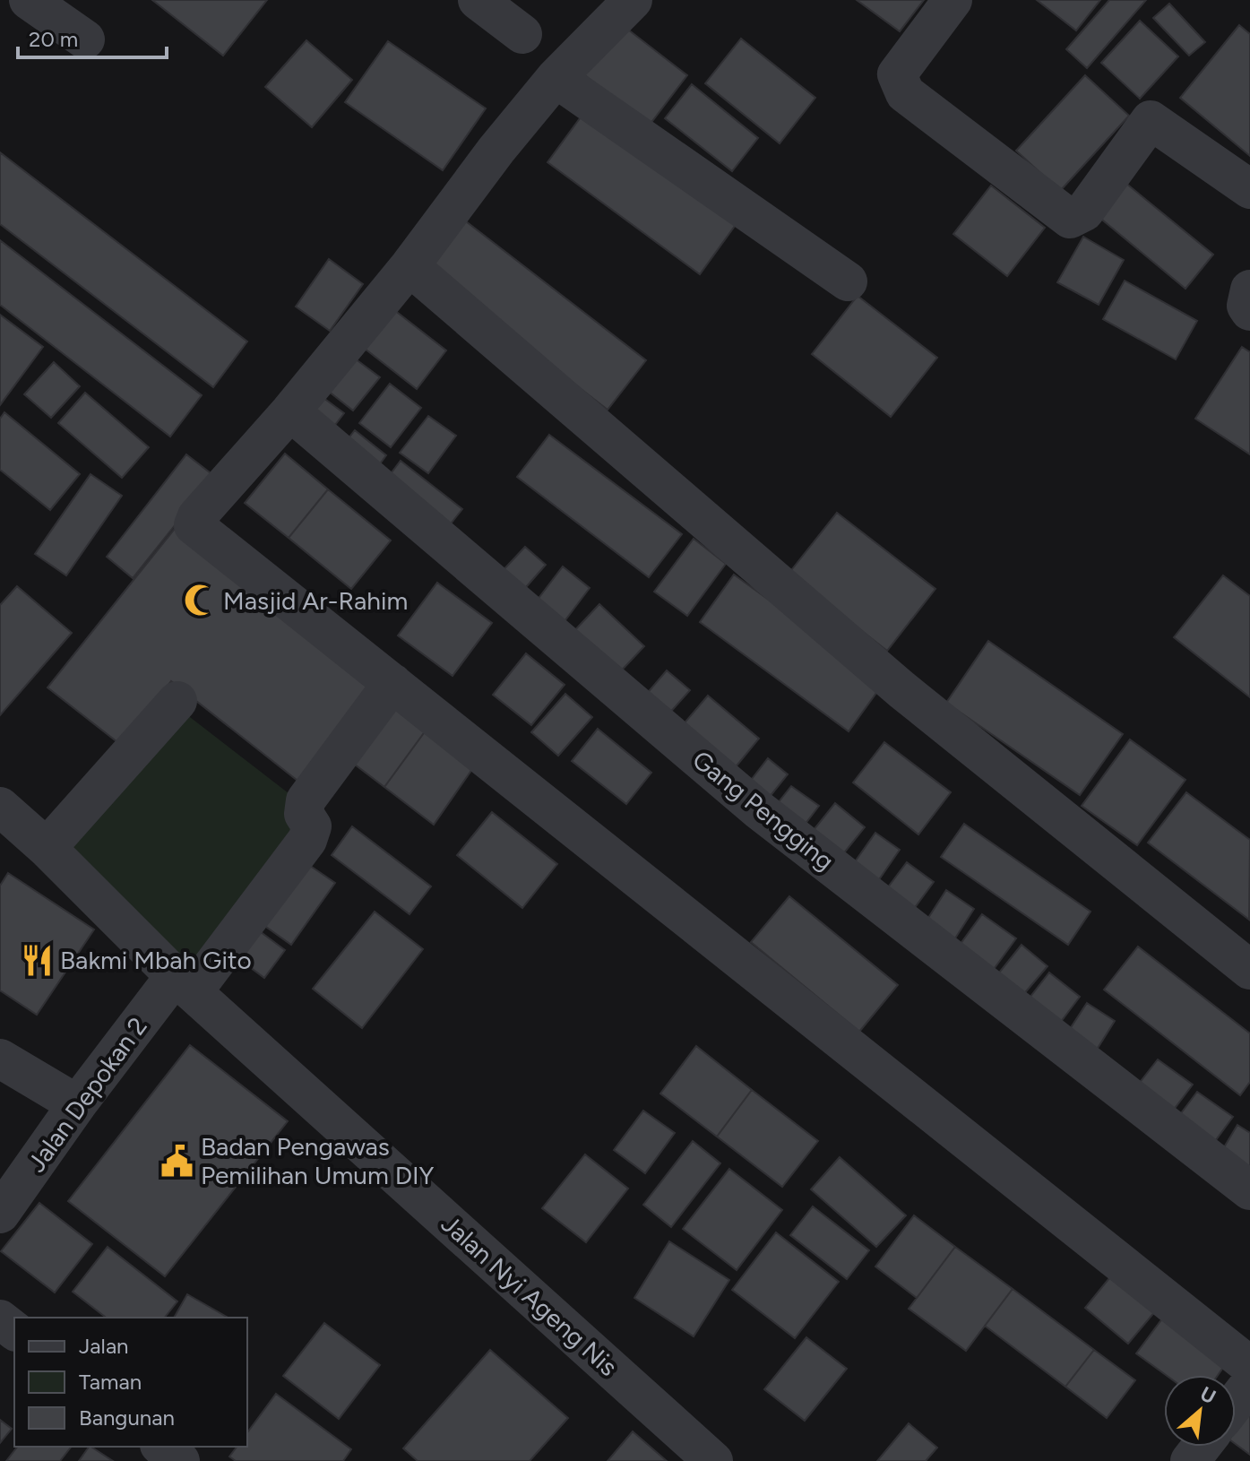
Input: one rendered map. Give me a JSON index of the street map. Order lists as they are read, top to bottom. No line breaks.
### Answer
{"streets":{"street":["Gang Pengging","Jalan Depokan 2","Jalan Nyi Ageng Nis"]},"crossings":[["Jalan Depokan 2","Jalan Nyi Ageng Nis"]],"places":{"mosque":["Masjid Ar-Rahim"],"restaurant":["Bakmi Mbah Gito"],"public building":["Badan Pengawas Pemilihan Umum DIY"]},"legend":["Jalan","Taman","Bangunan"],"scale_bar":"20 m","north":"top right"}
